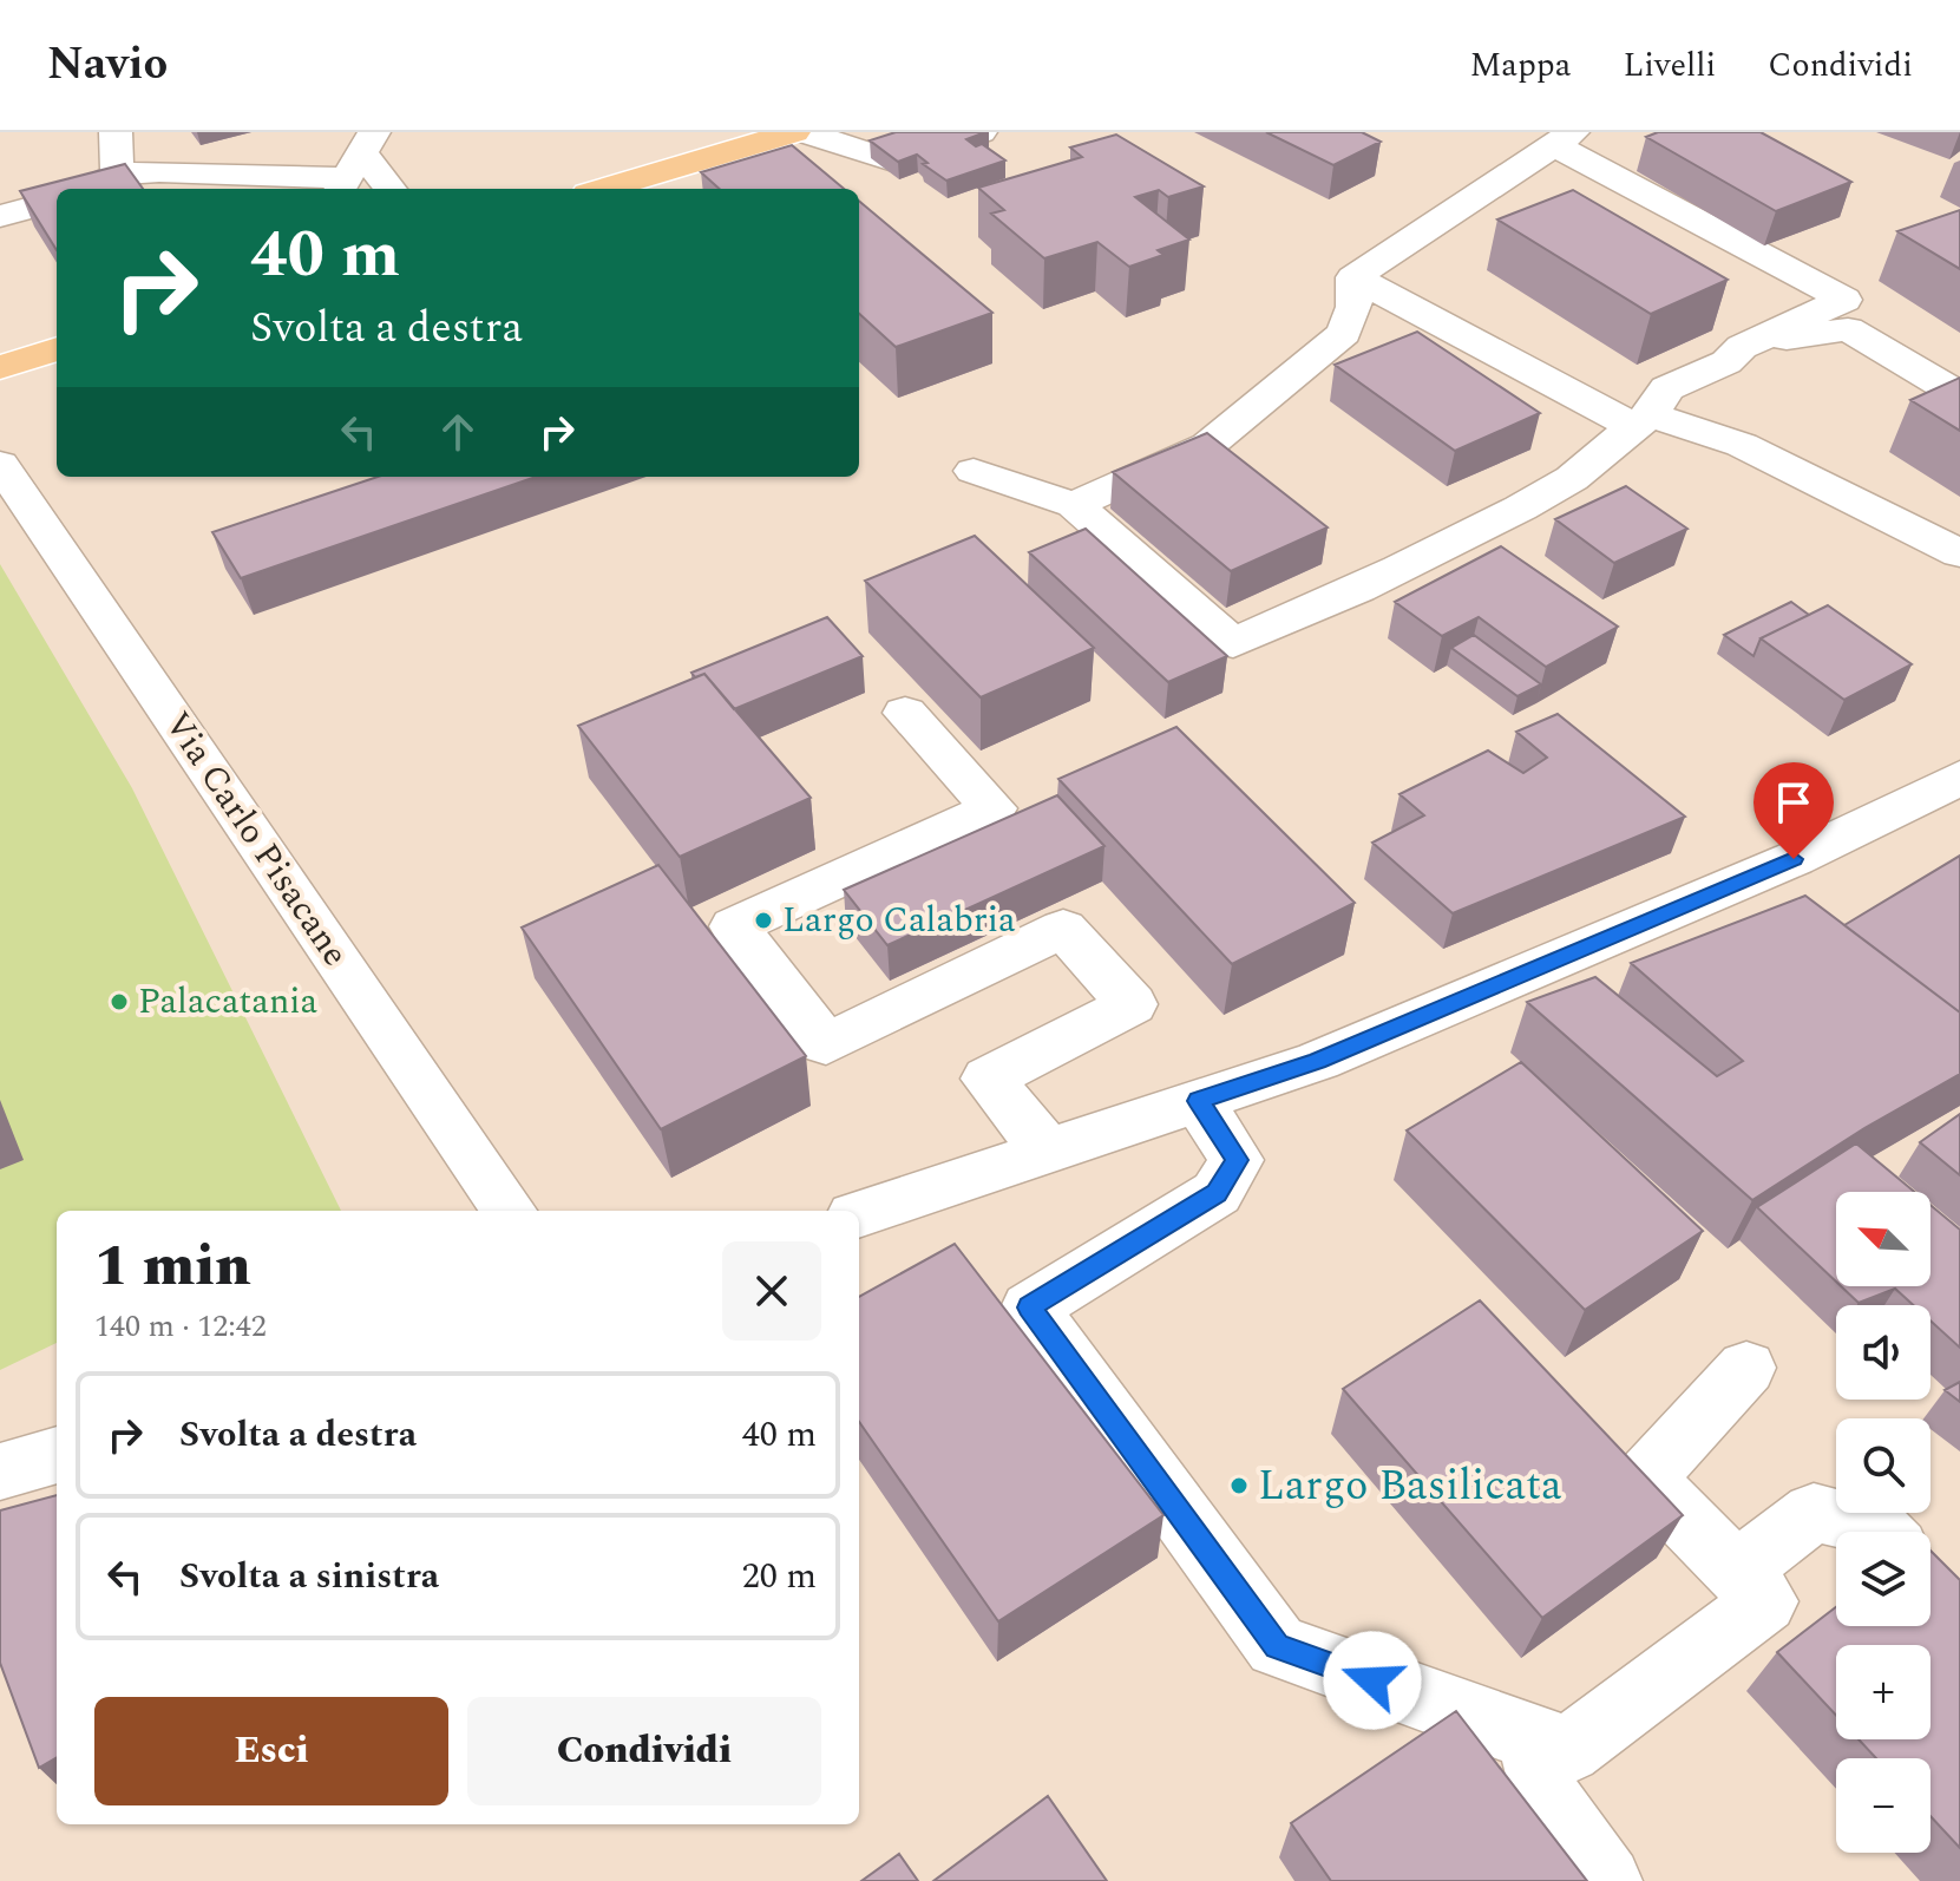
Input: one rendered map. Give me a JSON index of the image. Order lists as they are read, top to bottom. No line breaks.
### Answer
{"streets":{"street":["Via Carlo Pisacane"]},"places":["Largo Calabria","Palacatania","Largo Basilicata"],"north":"top left","page":{"header":"Navio","nav":["Mappa","Livelli","Condividi"],"turn":["40 m","Svolta a destra"],"map_buttons":["+","−"],"heading":["1 min","140 m · 12:42"],"list":[{"name":"Svolta a destra","value":"40 m"},{"name":"Svolta a sinistra","value":"20 m"}],"buttons":["Esci","Condividi"]}}
